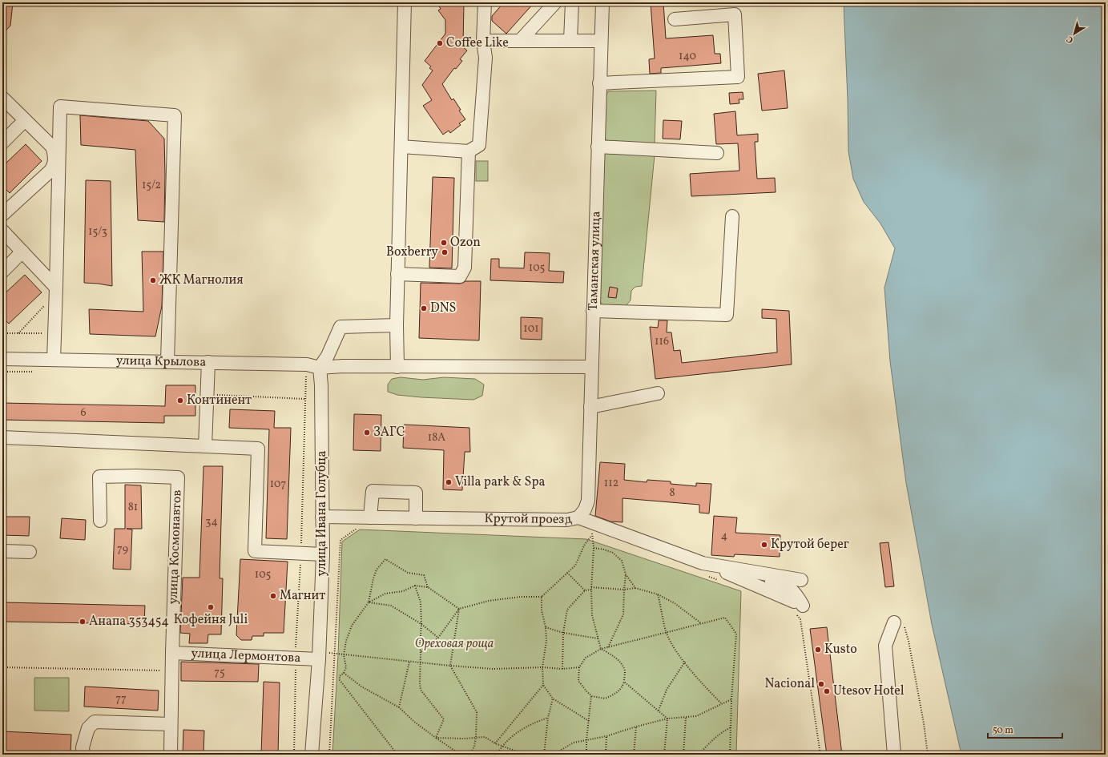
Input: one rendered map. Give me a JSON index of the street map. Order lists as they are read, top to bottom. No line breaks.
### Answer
{"streets":{"street":["Таманская улица","улица Крылова","улица Ивана Голубца","Крутой проезд","улица Космонавтов","улица Лермонтова"]},"crossings":[["Таманская улица","улица Крылова"],["Таманская улица","Крутой проезд"],["улица Крылова","улица Ивана Голубца"],["улица Ивана Голубца","Крутой проезд"],["улица Ивана Голубца","улица Лермонтова"],["улица Космонавтов","улица Лермонтова"]],"parks":["Ореховая роща"],"places":["Coffee Like","Ozon","Boxberry","ЖК Магнолия","DNS","Континент","ЗАГС","Villa park & Spa","Крутой берег","Магнит","Кофейня Juli","Анапа 353454","Kusto","Nacional","Utesov Hotel"],"house_numbers":["140","15/2","15/3","105","101","116","6","18А","112","107","8","81","34","4","79","105","75","77"],"scale_bar":"50 m","north":"bottom left"}
